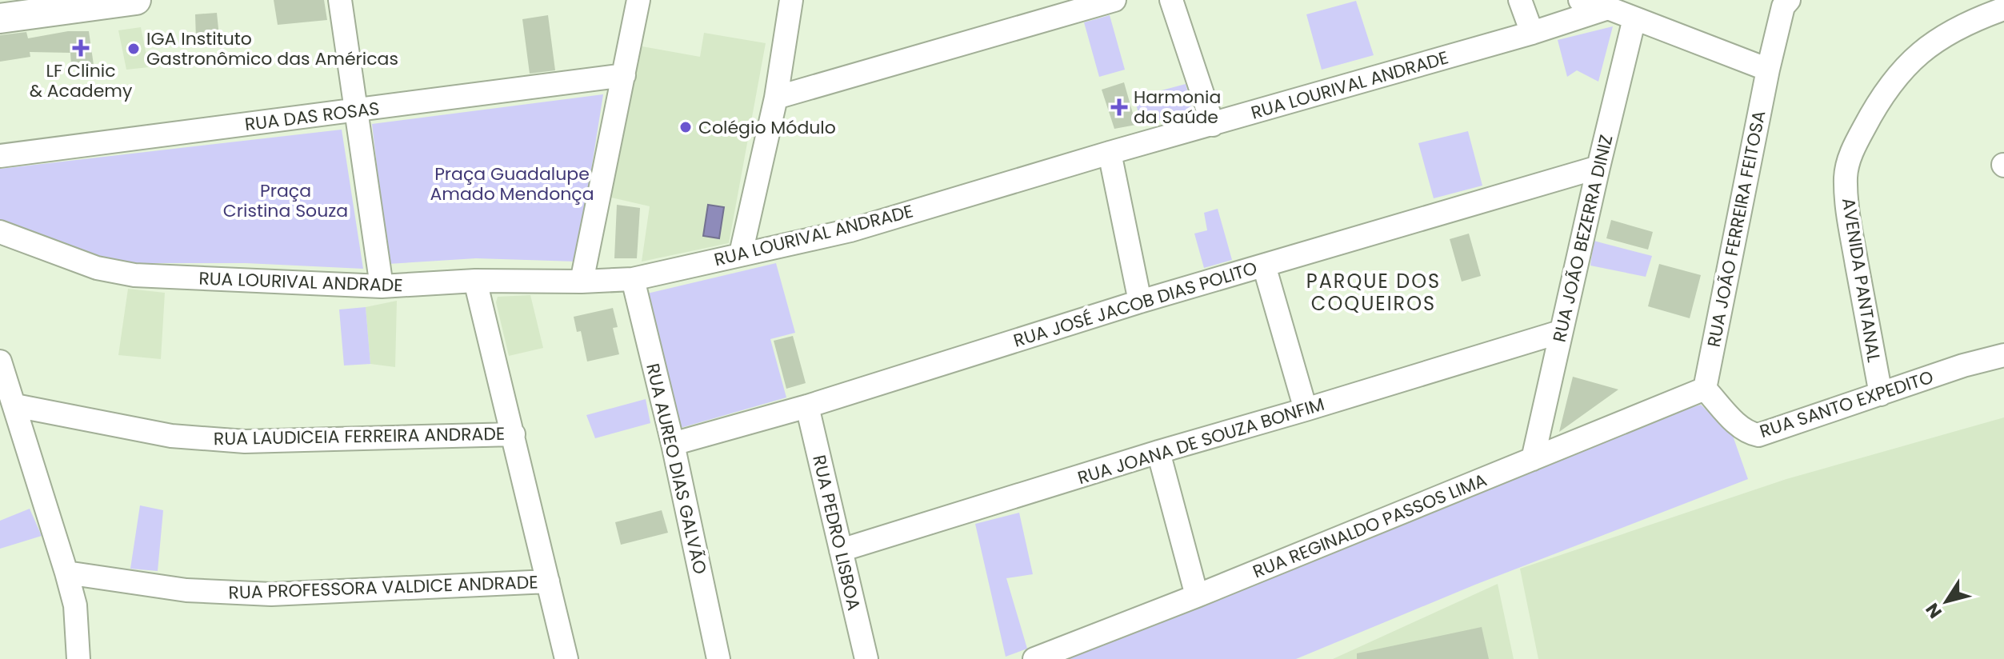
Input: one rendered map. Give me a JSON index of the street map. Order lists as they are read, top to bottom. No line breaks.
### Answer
{"streets":{"street":["RUA LOURIVAL ANDRADE","RUA DAS ROSAS","RUA JOÃO FERREIRA FEITOSA","RUA JOÃO BEZERRA DINIZ","AVENIDA PANTANAL","RUA JOSÉ JACOB DIAS POLITO","RUA SANTO EXPEDITO","RUA LAUDICEIA FERREIRA ANDRADE","RUA JOANA DE SOUZA BONFIM","RUA AUREO DIAS GALVÃO","RUA REGINALDO PASSOS LIMA","RUA PEDRO LISBOA","RUA PROFESSORA VALDICE ANDRADE"]},"crossings":[["RUA LOURIVAL ANDRADE","RUA AUREO DIAS GALVÃO"],["RUA JOÃO FERREIRA FEITOSA","RUA SANTO EXPEDITO"],["RUA JOÃO FERREIRA FEITOSA","RUA REGINALDO PASSOS LIMA"],["RUA JOÃO BEZERRA DINIZ","RUA JOSÉ JACOB DIAS POLITO"],["RUA JOÃO BEZERRA DINIZ","RUA JOANA DE SOUZA BONFIM"],["RUA JOÃO BEZERRA DINIZ","RUA REGINALDO PASSOS LIMA"],["AVENIDA PANTANAL","RUA SANTO EXPEDITO"],["RUA JOSÉ JACOB DIAS POLITO","RUA AUREO DIAS GALVÃO"],["RUA JOSÉ JACOB DIAS POLITO","RUA PEDRO LISBOA"],["RUA SANTO EXPEDITO","RUA REGINALDO PASSOS LIMA"],["RUA JOANA DE SOUZA BONFIM","RUA PEDRO LISBOA"]],"districts":["PARQUE DOS COQUEIROS"],"parks":["Praça Guadalupe Amado Mendonça","Praça Cristina Souza"],"places":{"health":["LF Clinic & Academy","Harmonia da Saúde"],"other":["IGA Instituto Gastronômico das Américas","Colégio Módulo"]},"north":"bottom left"}
